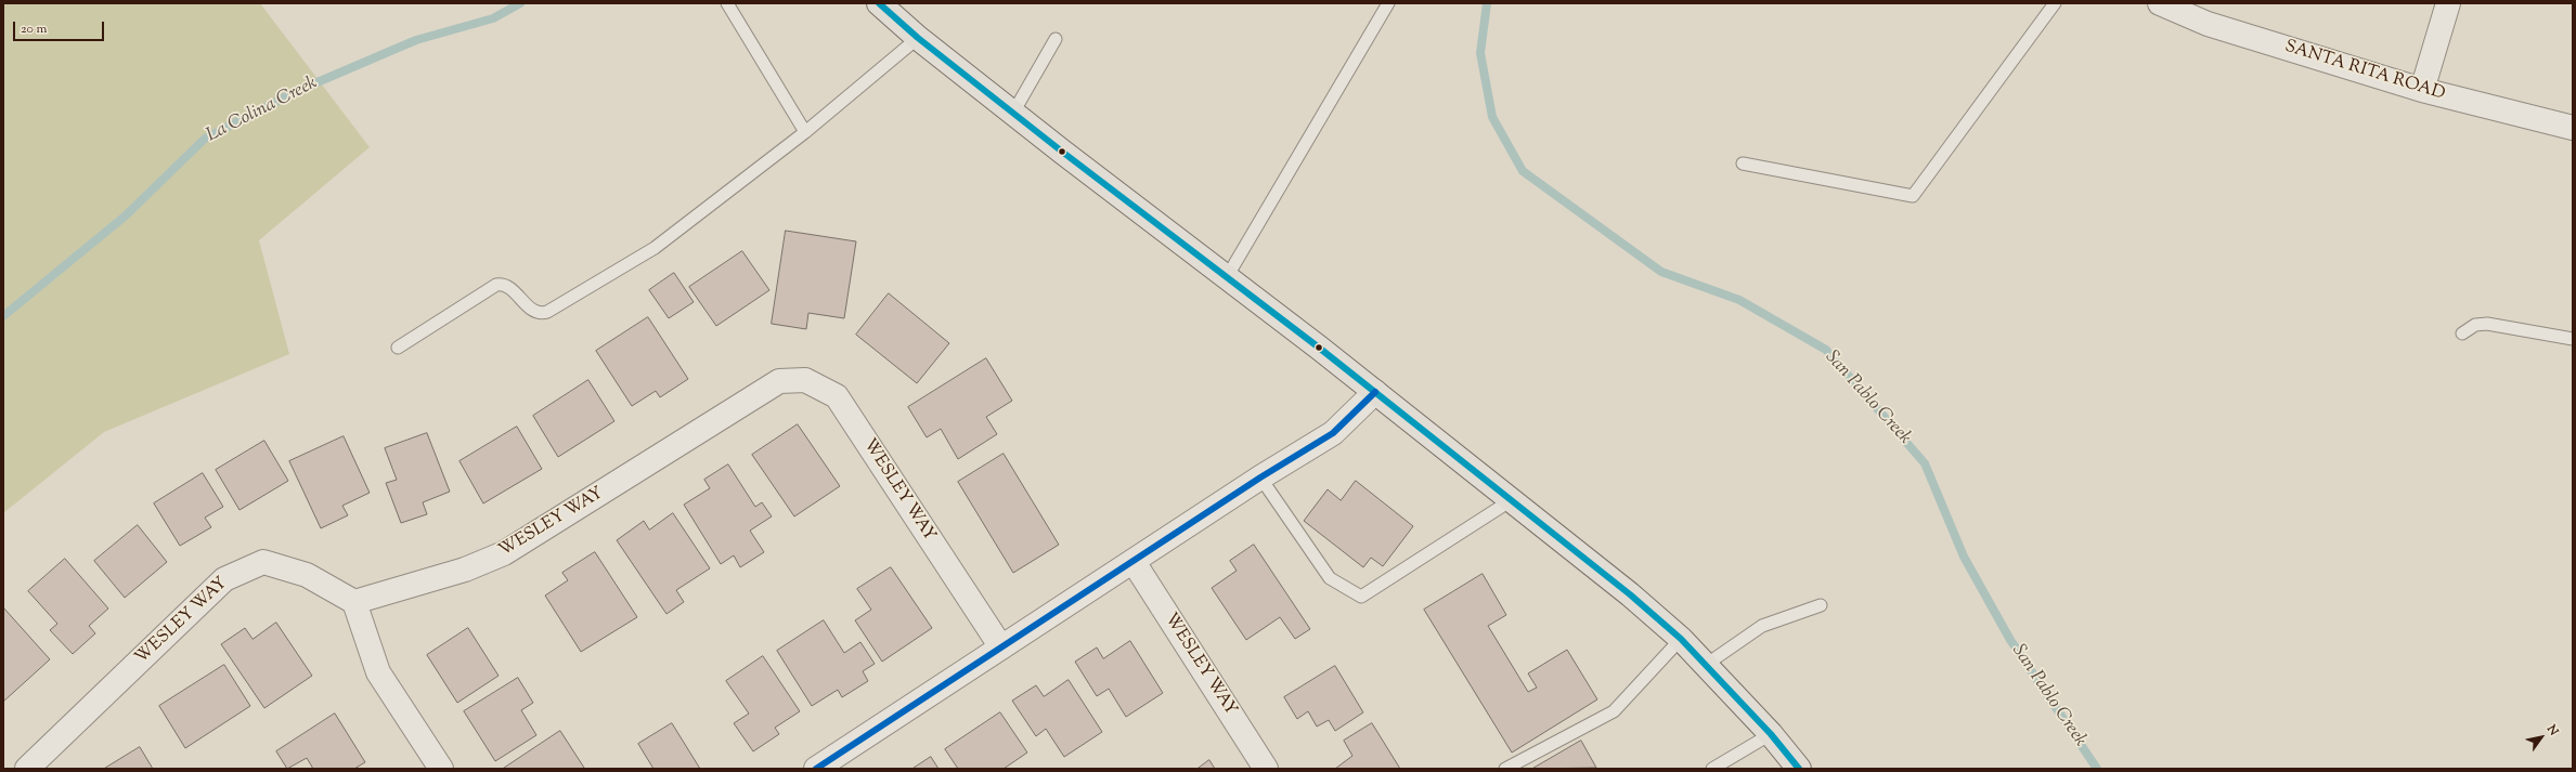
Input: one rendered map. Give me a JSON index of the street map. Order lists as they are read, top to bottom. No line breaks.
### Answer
{"streets":{"street":["SANTA RITA ROAD","WESLEY WAY"]},"water":["La Colina Creek","San Pablo Creek"],"scale_bar":"20 m","north":"top right"}
